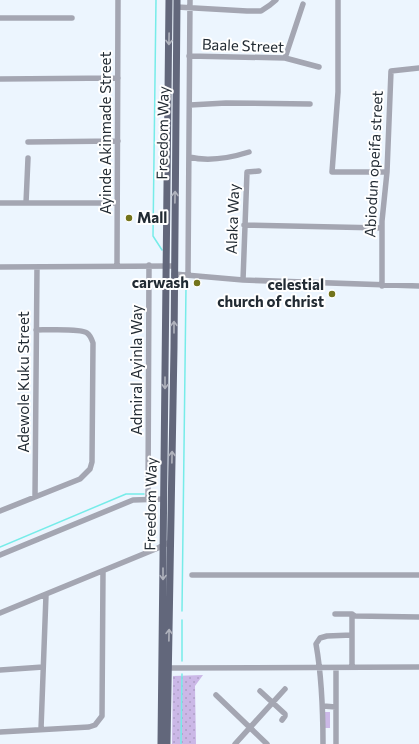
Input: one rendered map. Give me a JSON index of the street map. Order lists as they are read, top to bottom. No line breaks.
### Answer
{"streets":{"main road":["Freedom Way"],"street":["Baale Street","Ayinde Akinmade Street","Abiodun opeifa street","Alaka Way","Admiral Ayinla Way","Adewole Kuku Street"]},"places":["Mall","carwash","celestial church of christ"]}
